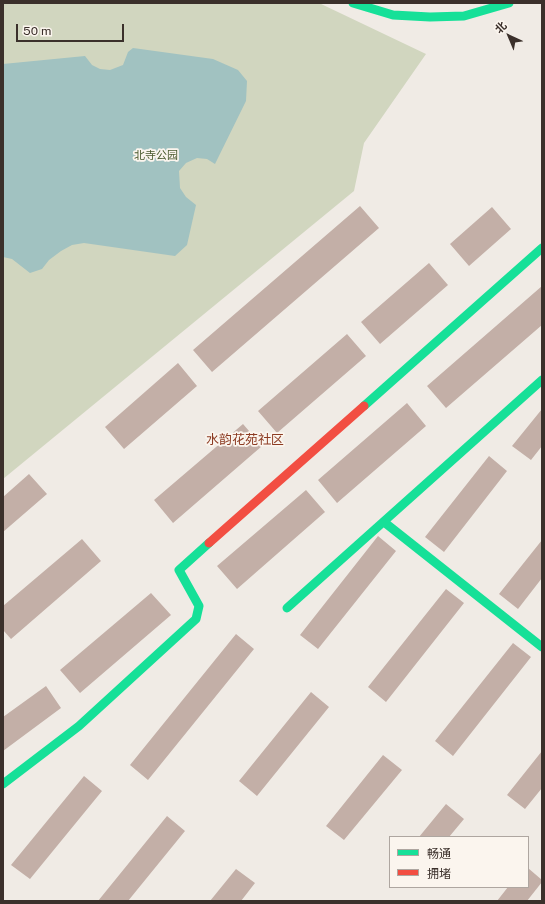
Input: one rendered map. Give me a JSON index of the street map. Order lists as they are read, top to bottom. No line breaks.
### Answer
{"districts":["水韵花苑社区"],"parks":["北寺公园"],"legend":["畅通","拥堵"],"scale_bar":"50 m","north":"top left"}
